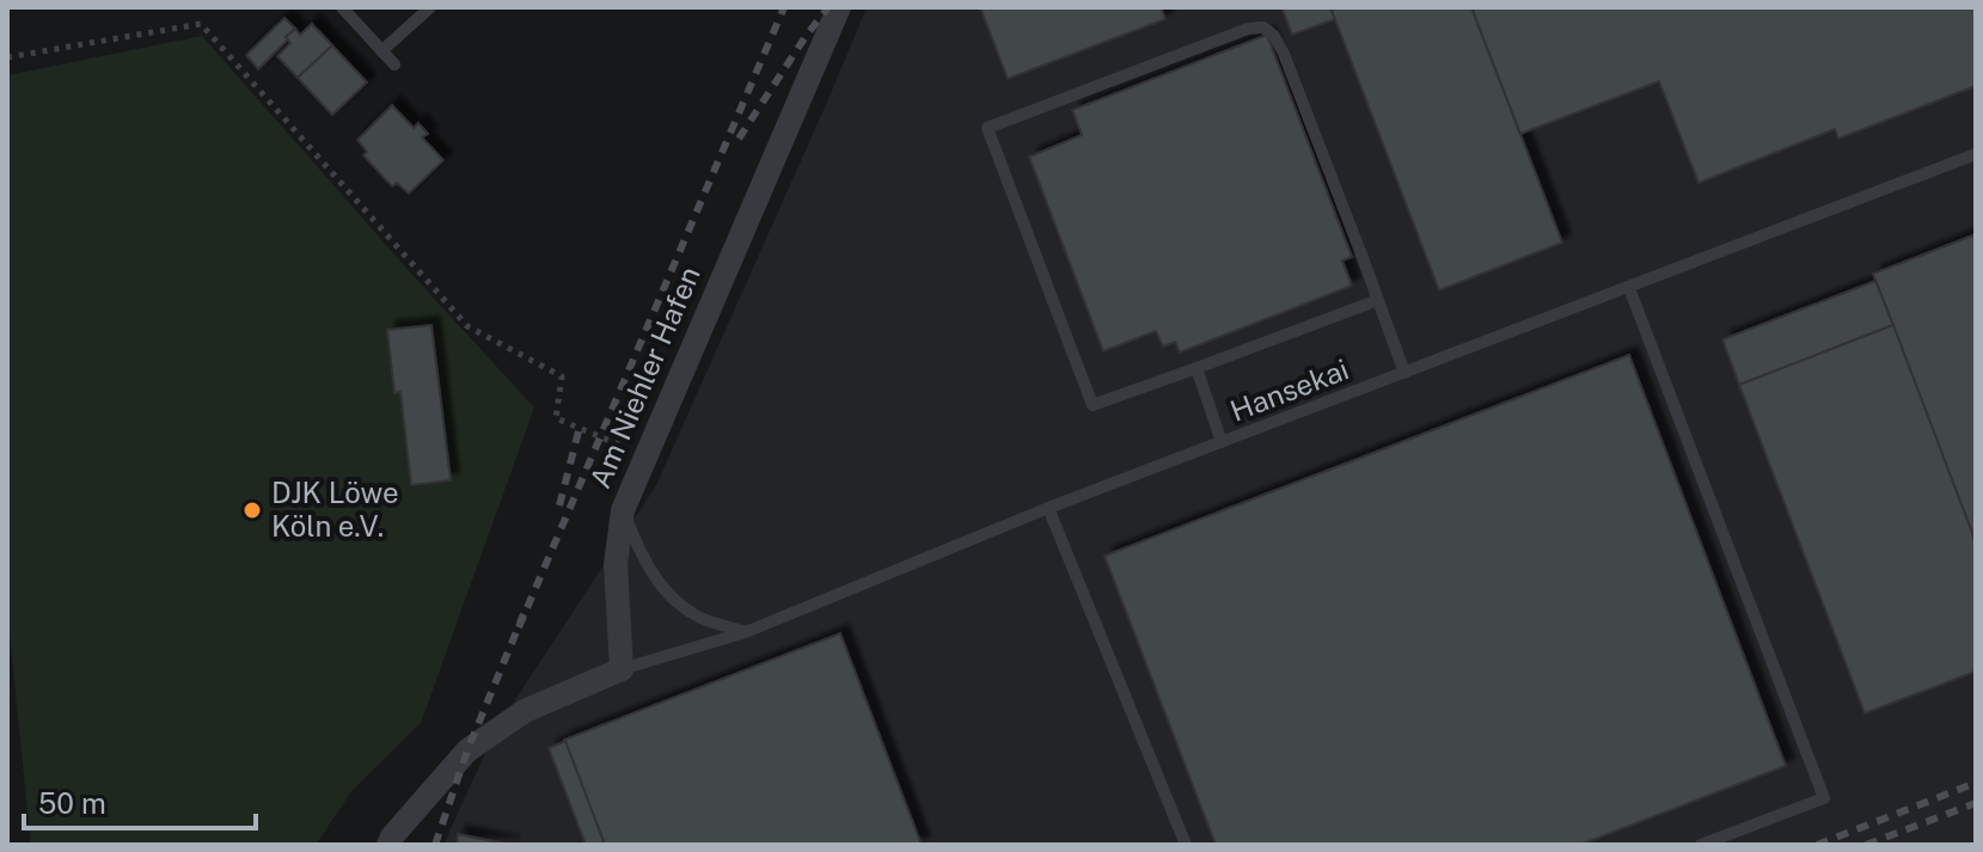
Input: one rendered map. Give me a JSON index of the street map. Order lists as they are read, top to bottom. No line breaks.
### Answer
{"streets":{"street":["Am Niehler Hafen"],"lane":["Hansekai"]},"crossings":[["Am Niehler Hafen","Hansekai"]],"places":["DJK Löwe Köln e.V."],"scale_bar":"50 m"}
